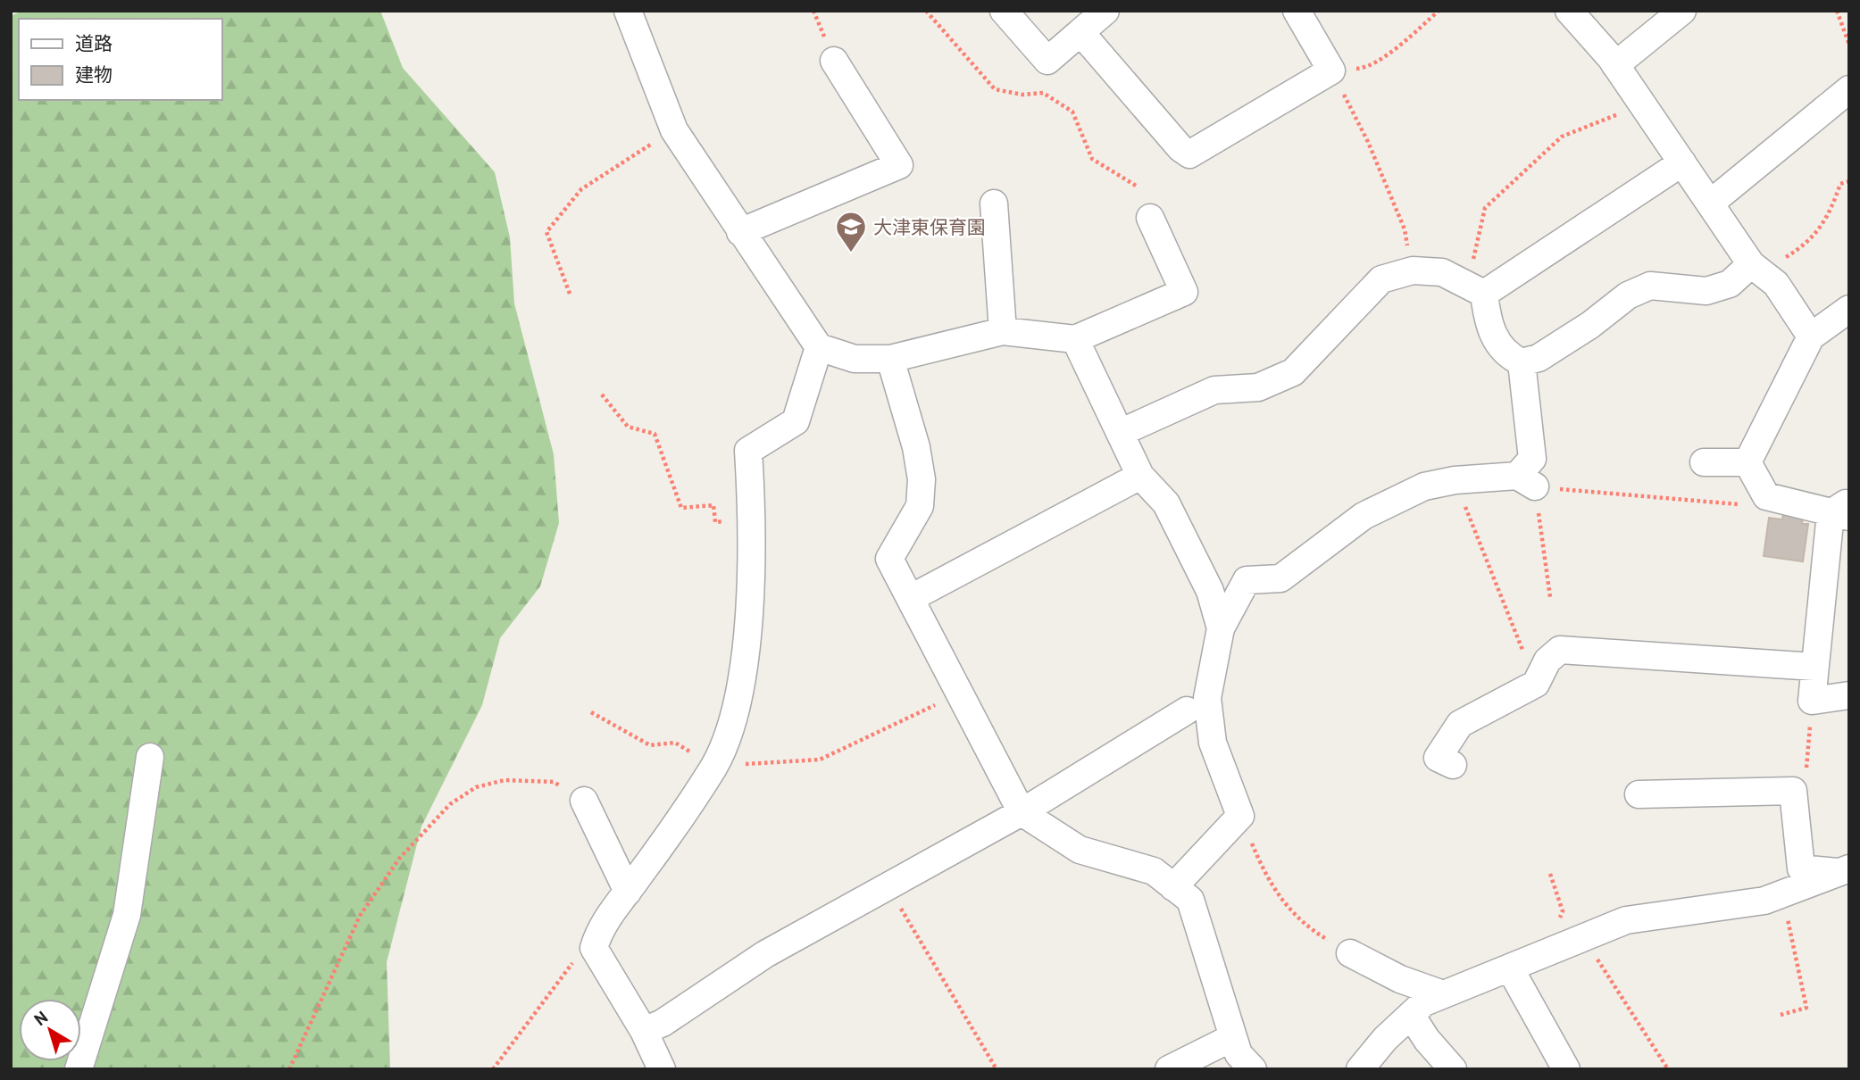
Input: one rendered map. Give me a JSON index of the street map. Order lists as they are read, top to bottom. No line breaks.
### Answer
{"places":{"school or university":["大津東保育園"]},"legend":["道路","建物"],"north":"top left"}
